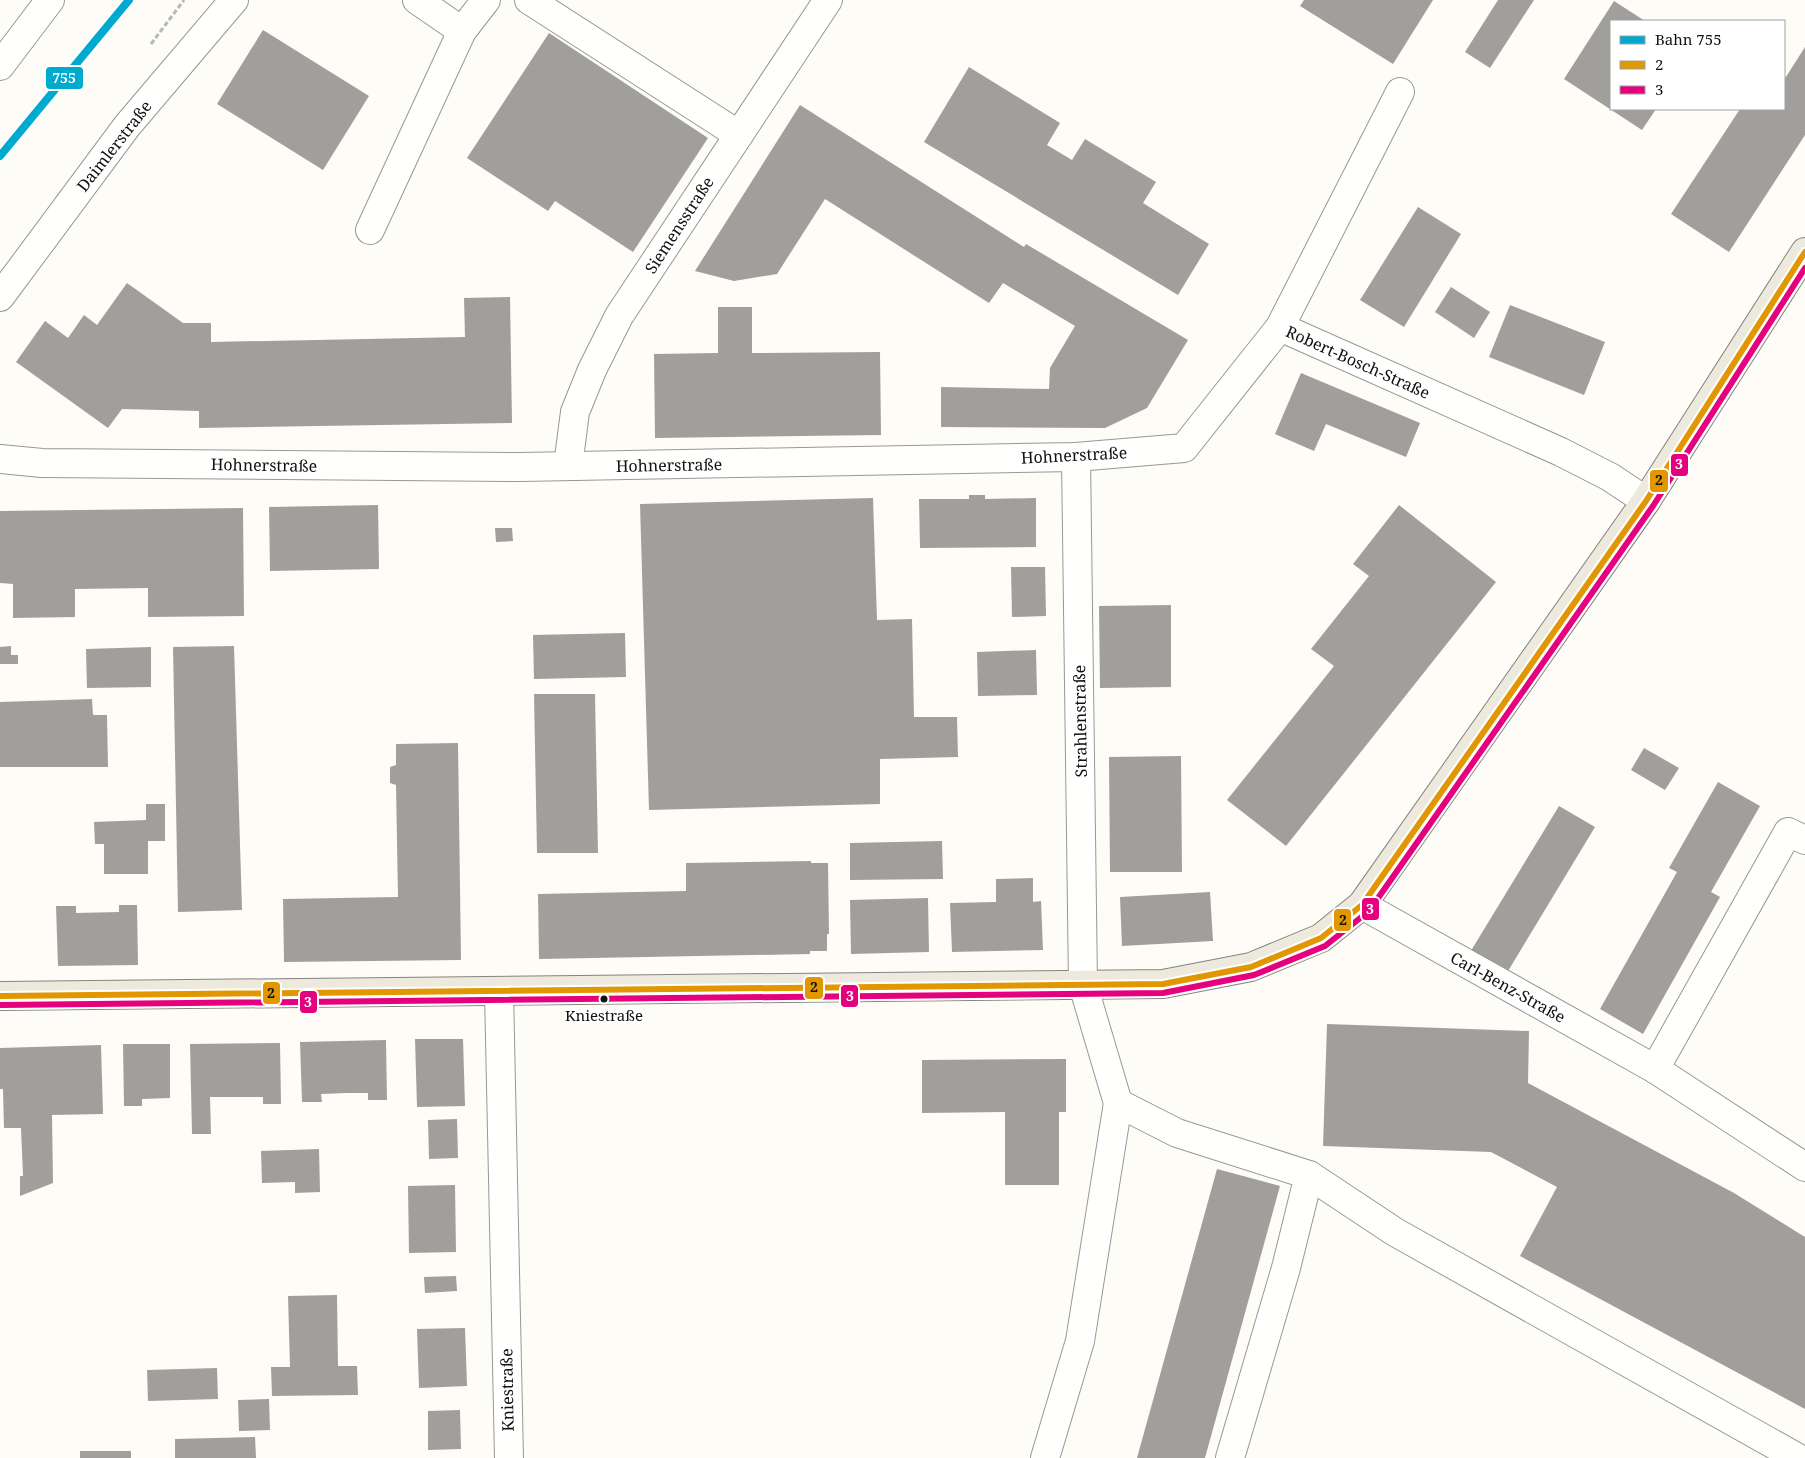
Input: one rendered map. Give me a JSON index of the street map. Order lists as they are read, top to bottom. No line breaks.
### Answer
{"streets":{"street":["Daimlerstraße","Siemensstraße","Robert-Bosch-Straße","Hohnerstraße","Strahlenstraße","Carl-Benz-Straße","Kniestraße"]},"crossings":[["Siemensstraße","Hohnerstraße"],["Robert-Bosch-Straße","Hohnerstraße"],["Hohnerstraße","Strahlenstraße"]],"places":["Kniestraße"],"lines":["rail line 755","transit line 2","transit line 3"],"legend":["Bahn 755","2","3"]}
